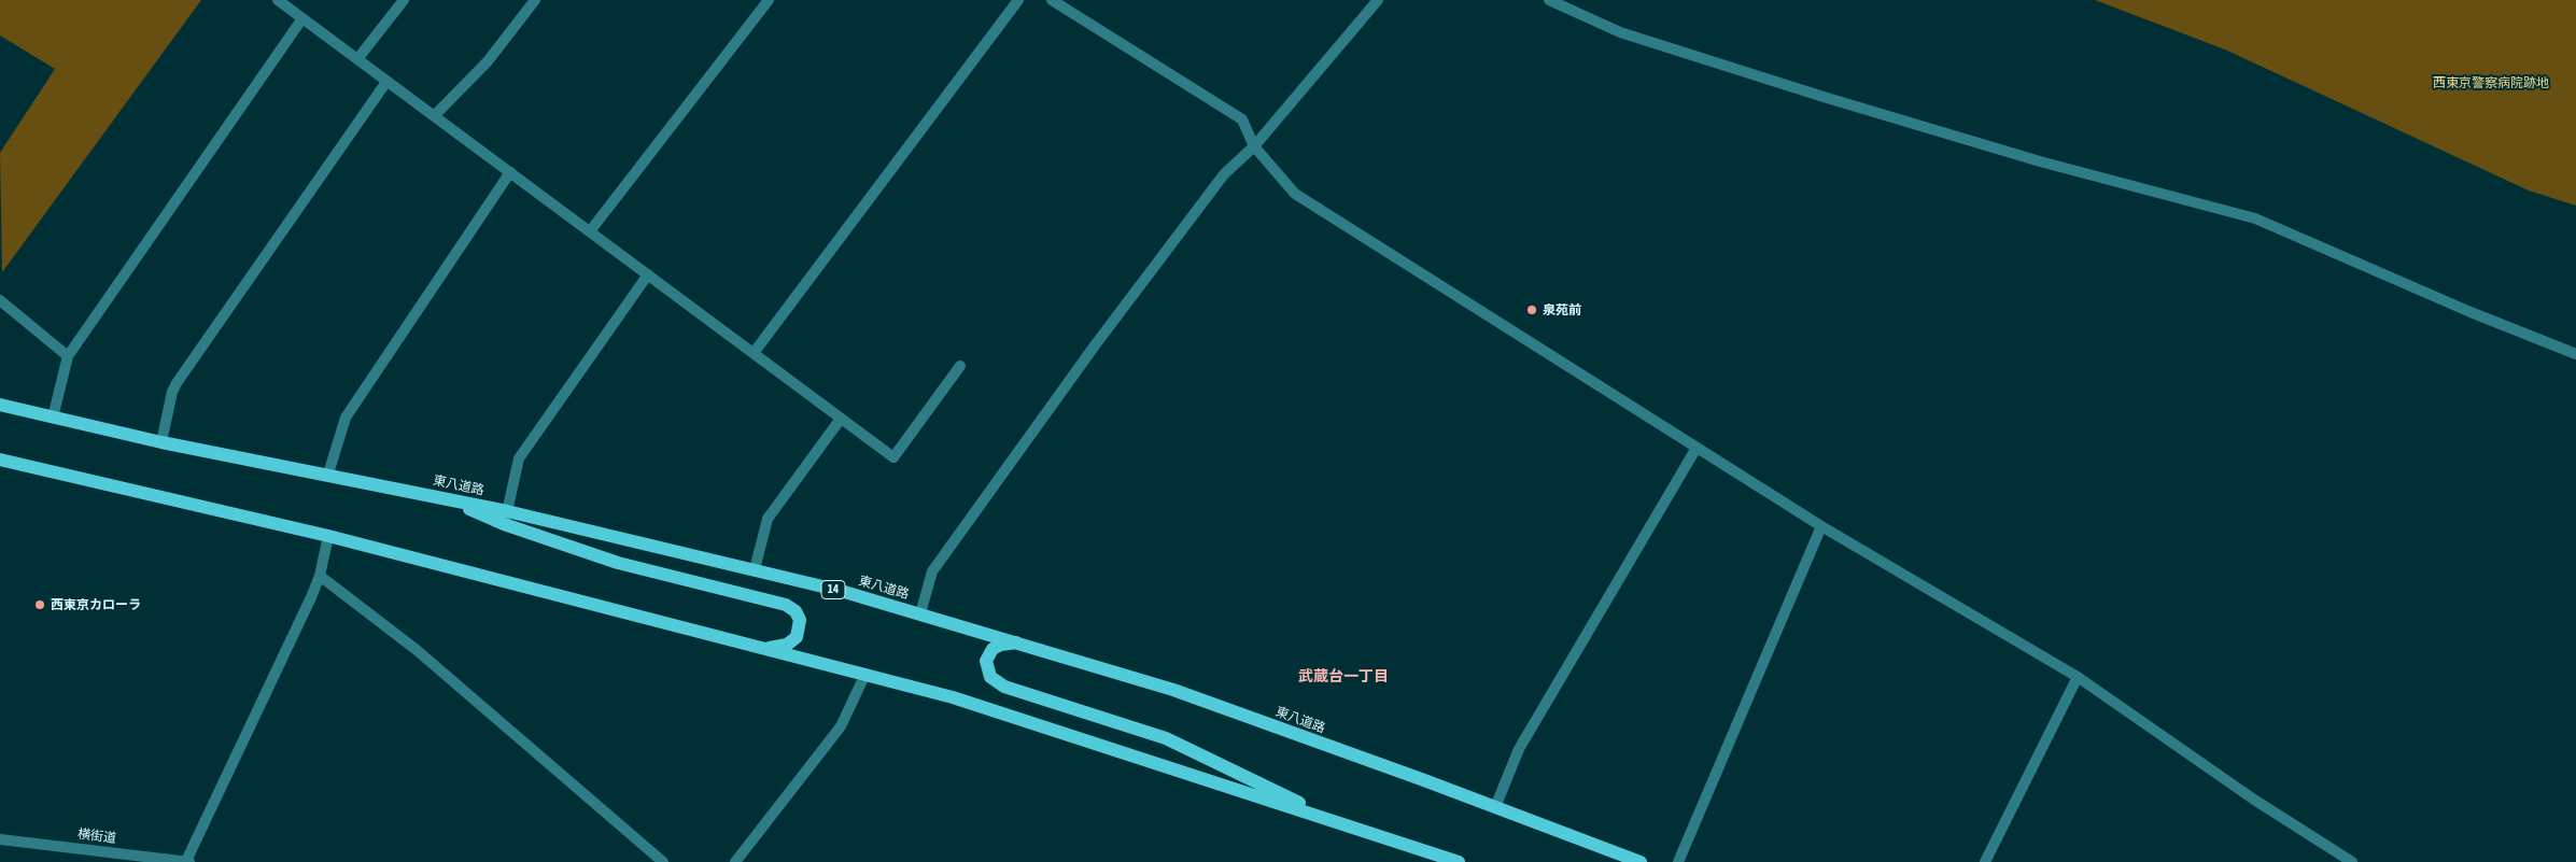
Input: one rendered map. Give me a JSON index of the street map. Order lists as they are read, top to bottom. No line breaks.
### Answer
{"streets":{"main road":["東八道路","14"],"street":["横街道"]},"districts":["武蔵台一丁目"],"parks":["西東京警察病院跡地"],"places":["泉苑前","西東京カローラ"]}
